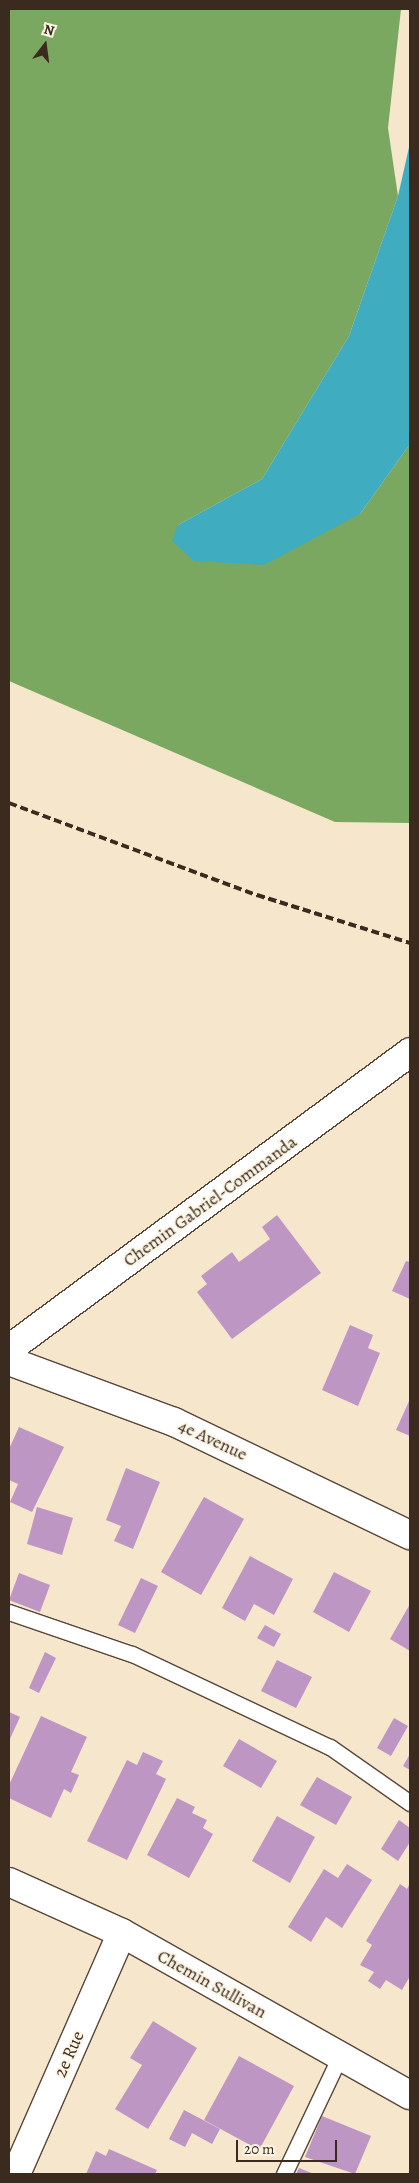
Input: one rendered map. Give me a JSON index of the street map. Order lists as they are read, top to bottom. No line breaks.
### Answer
{"streets":{"street":["Chemin Gabriel-Commanda","4e Avenue","Chemin Sullivan","2e Rue"]},"crossings":[["Chemin Sullivan","2e Rue"]],"scale_bar":"20 m","north":"top"}
